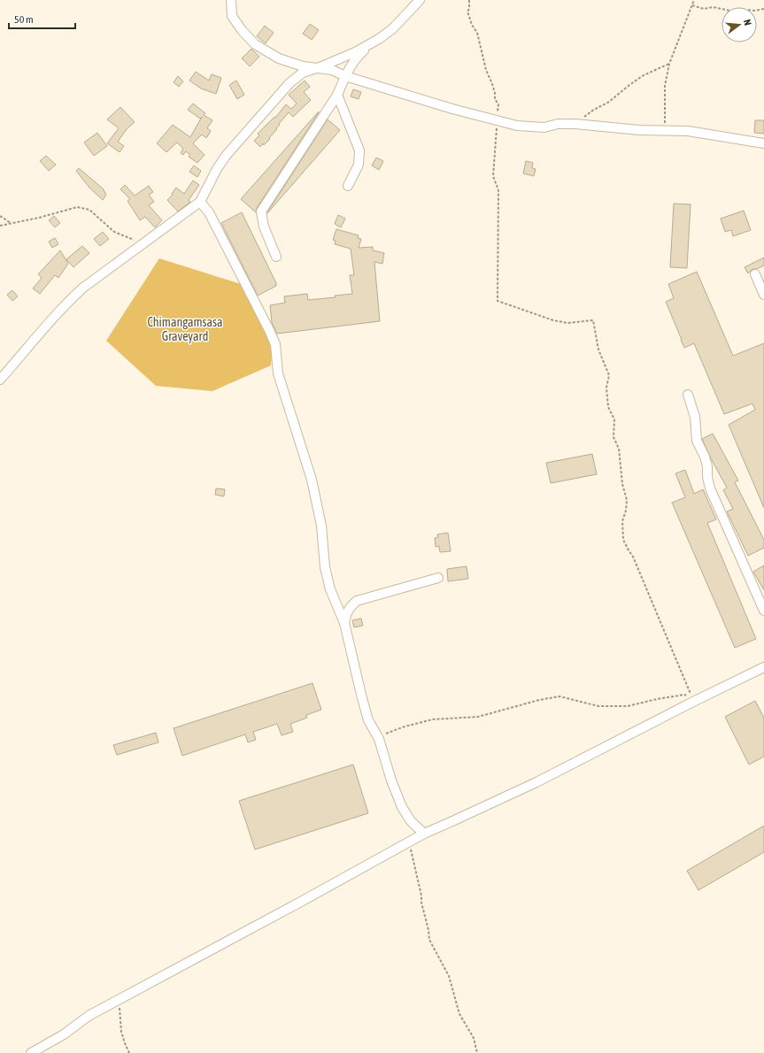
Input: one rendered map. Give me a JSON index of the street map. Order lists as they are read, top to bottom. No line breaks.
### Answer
{"parks":["Chimangamsasa Graveyard"],"scale_bar":"50 m","north":"right"}
